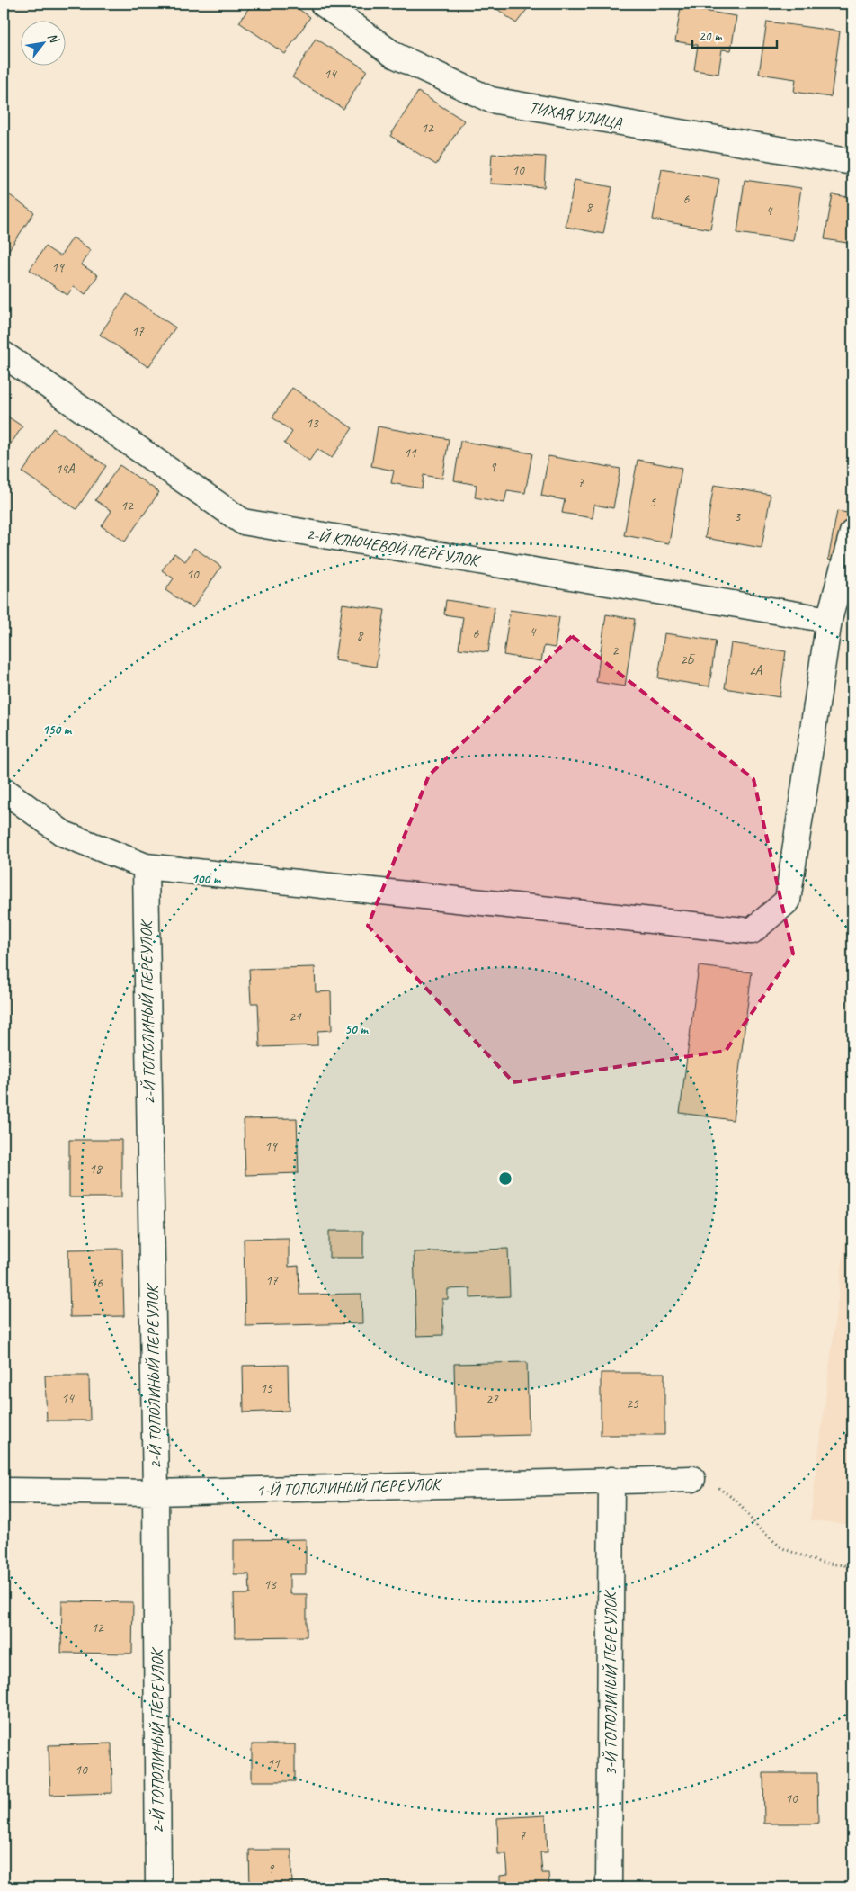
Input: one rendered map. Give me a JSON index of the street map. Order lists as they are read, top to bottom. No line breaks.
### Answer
{"streets":{"street":["ТИХАЯ УЛИЦА","2-Й КЛЮЧЕВОЙ ПЕРЕУЛОК","2-Й ТОПОЛИНЫЙ ПЕРЕУЛОК","1-Й ТОПОЛИНЫЙ ПЕРЕУЛОК","3-Й ТОПОЛИНЫЙ ПЕРЕУЛОК"]},"crossings":[["2-Й ТОПОЛИНЫЙ ПЕРЕУЛОК","1-Й ТОПОЛИНЫЙ ПЕРЕУЛОК"],["1-Й ТОПОЛИНЫЙ ПЕРЕУЛОК","3-Й ТОПОЛИНЫЙ ПЕРЕУЛОК"]],"house_numbers":["14","12","10","6","8","4","19","17","13","11","9","14А","7","5","12","3","10","4","6","8","2","2Б","2А","21","19","18","17","16","15","14","27","25","13","12","11","10","10","7","9"],"scale_bar":"20 m","north":"top right","rings":["150 m","100 m","50 m"]}
